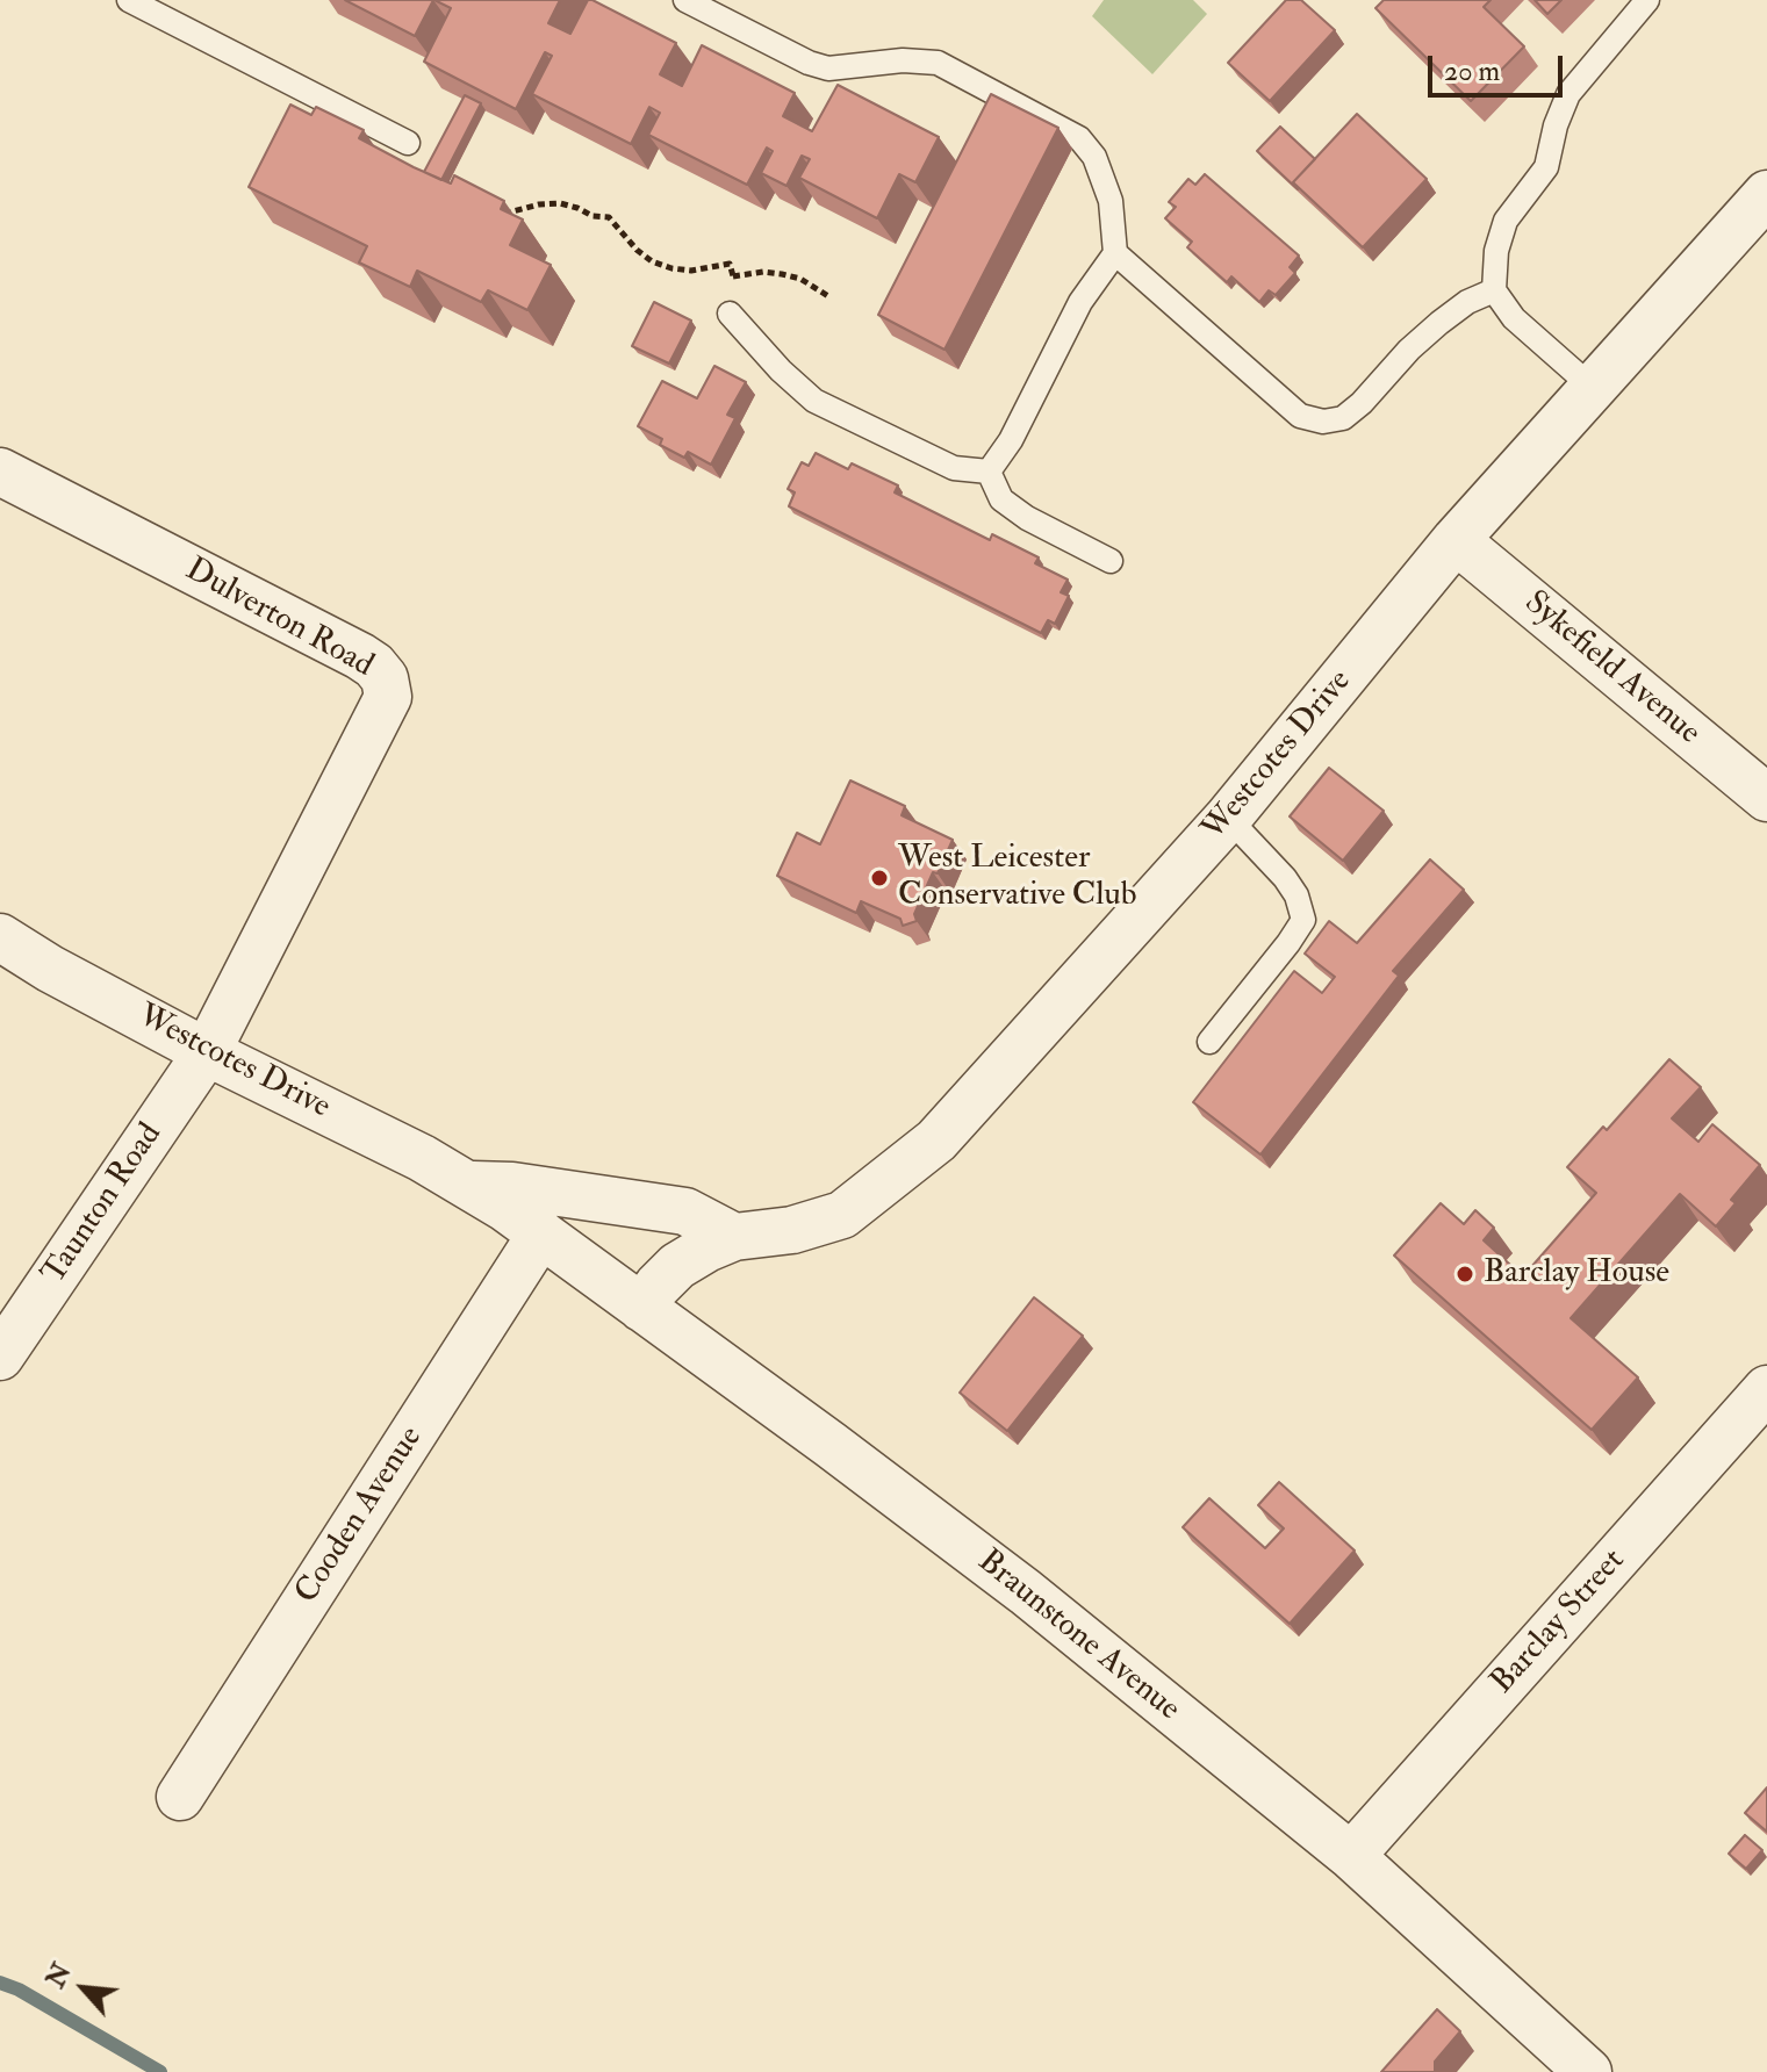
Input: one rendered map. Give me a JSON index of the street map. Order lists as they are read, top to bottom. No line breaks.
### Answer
{"streets":{"street":["Dulverton Road","Sykefield Avenue","Westcotes Drive","Taunton Road","Cooden Avenue","Barclay Street","Braunstone Avenue"]},"crossings":[["Dulverton Road","Westcotes Drive"],["Dulverton Road","Taunton Road"],["Sykefield Avenue","Westcotes Drive"],["Westcotes Drive","Taunton Road"],["Westcotes Drive","Cooden Avenue"],["Westcotes Drive","Braunstone Avenue"],["Cooden Avenue","Braunstone Avenue"],["Barclay Street","Braunstone Avenue"]],"places":["West Leicester Conservative Club","Barclay House"],"scale_bar":"20 m","north":"top left"}
